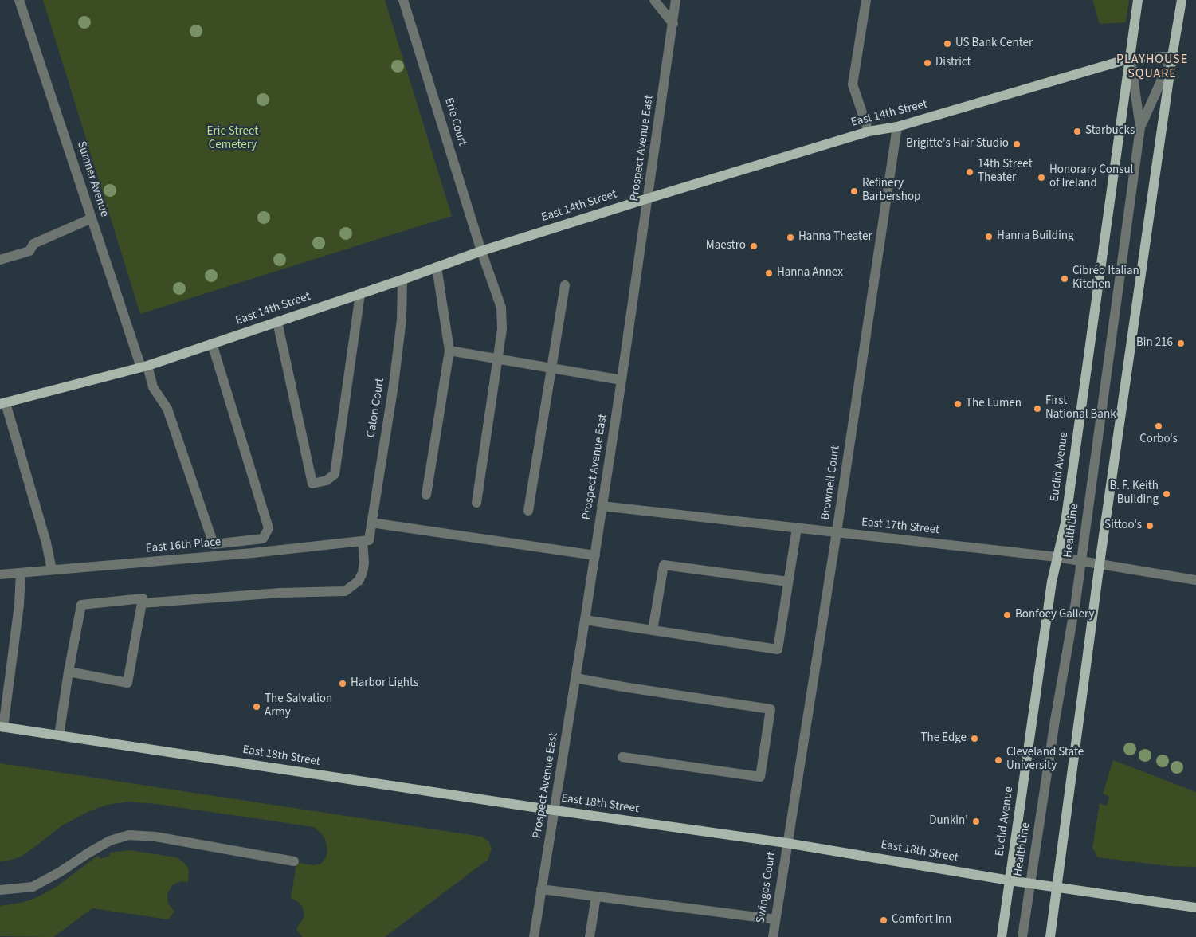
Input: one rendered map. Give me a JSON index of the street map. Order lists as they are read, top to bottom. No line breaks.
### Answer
{"streets":{"main road":["East 14th Street","Euclid Avenue","East 18th Street"],"street":["Erie Court","Prospect Avenue East","Sumner Avenue","Caton Court","Brownell Court","East 17th Street","HealthLine","East 16th Place","Swingos Court"]},"crossings":[["East 14th Street","Erie Court"],["East 14th Street","Prospect Avenue East"],["East 14th Street","Sumner Avenue"],["East 14th Street","Caton Court"],["East 14th Street","Euclid Avenue"],["East 14th Street","Brownell Court"],["East 14th Street","HealthLine"],["Prospect Avenue East","East 17th Street"],["Prospect Avenue East","East 18th Street"],["Caton Court","East 16th Place"],["Euclid Avenue","East 17th Street"],["Euclid Avenue","HealthLine"],["Euclid Avenue","East 18th Street"],["Brownell Court","East 17th Street"],["Brownell Court","East 18th Street"],["Brownell Court","Swingos Court"],["East 17th Street","HealthLine"],["HealthLine","East 18th Street"],["East 18th Street","Swingos Court"]],"districts":["PLAYHOUSE SQUARE"],"parks":["Erie Street Cemetery"],"places":["US Bank Center","District","Starbucks","Brigitte's Hair Studio","14th Street Theater","Honorary Consul of Ireland","Refinery Barbershop","Hanna Building","Hanna Theater","Maestro","Hanna Annex","Cibréo Italian Kitchen","Bin 216","The Lumen","First National Bank","Corbo's","B. F. Keith Building","Sittoo's","Bonfoey Gallery","Harbor Lights","The Salvation Army","The Edge","Cleveland State University","Dunkin'","Comfort Inn"]}
